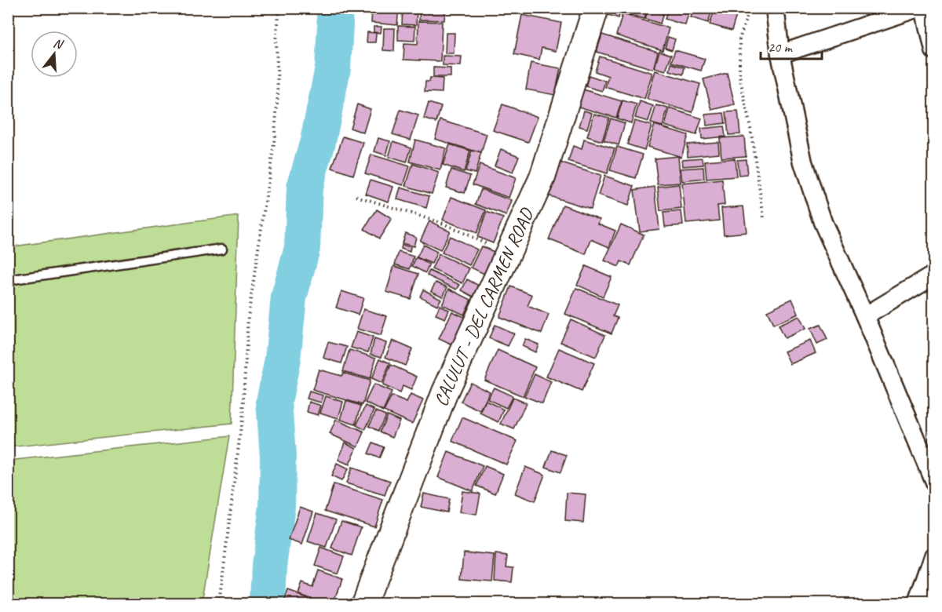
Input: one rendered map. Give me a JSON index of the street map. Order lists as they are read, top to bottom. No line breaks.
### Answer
{"streets":{"main road":["CALULUT - DEL CARMEN ROAD"]},"scale_bar":"20 m","north":"top"}
